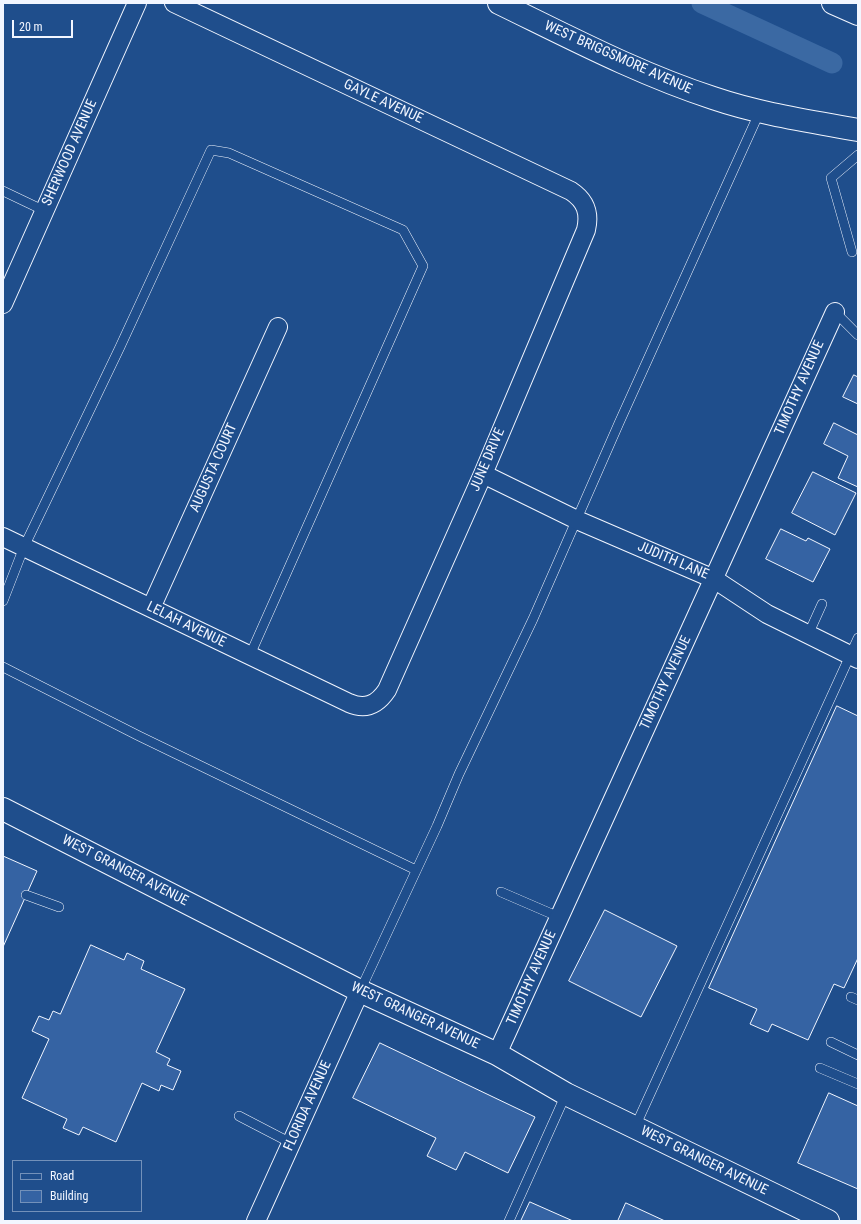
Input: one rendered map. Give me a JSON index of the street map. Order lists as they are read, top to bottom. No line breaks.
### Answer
{"streets":{"street":["WEST BRIGGSMORE AVENUE","GAYLE AVENUE","SHERWOOD AVENUE","TIMOTHY AVENUE","JUNE DRIVE","AUGUSTA COURT","JUDITH LANE","LELAH AVENUE","WEST GRANGER AVENUE","FLORIDA AVENUE"]},"crossings":[["GAYLE AVENUE","JUNE DRIVE"],["TIMOTHY AVENUE","JUDITH LANE"],["TIMOTHY AVENUE","WEST GRANGER AVENUE"],["JUNE DRIVE","JUDITH LANE"],["JUNE DRIVE","LELAH AVENUE"],["AUGUSTA COURT","LELAH AVENUE"],["WEST GRANGER AVENUE","FLORIDA AVENUE"]],"legend":["Road","Building"],"scale_bar":"20 m"}
